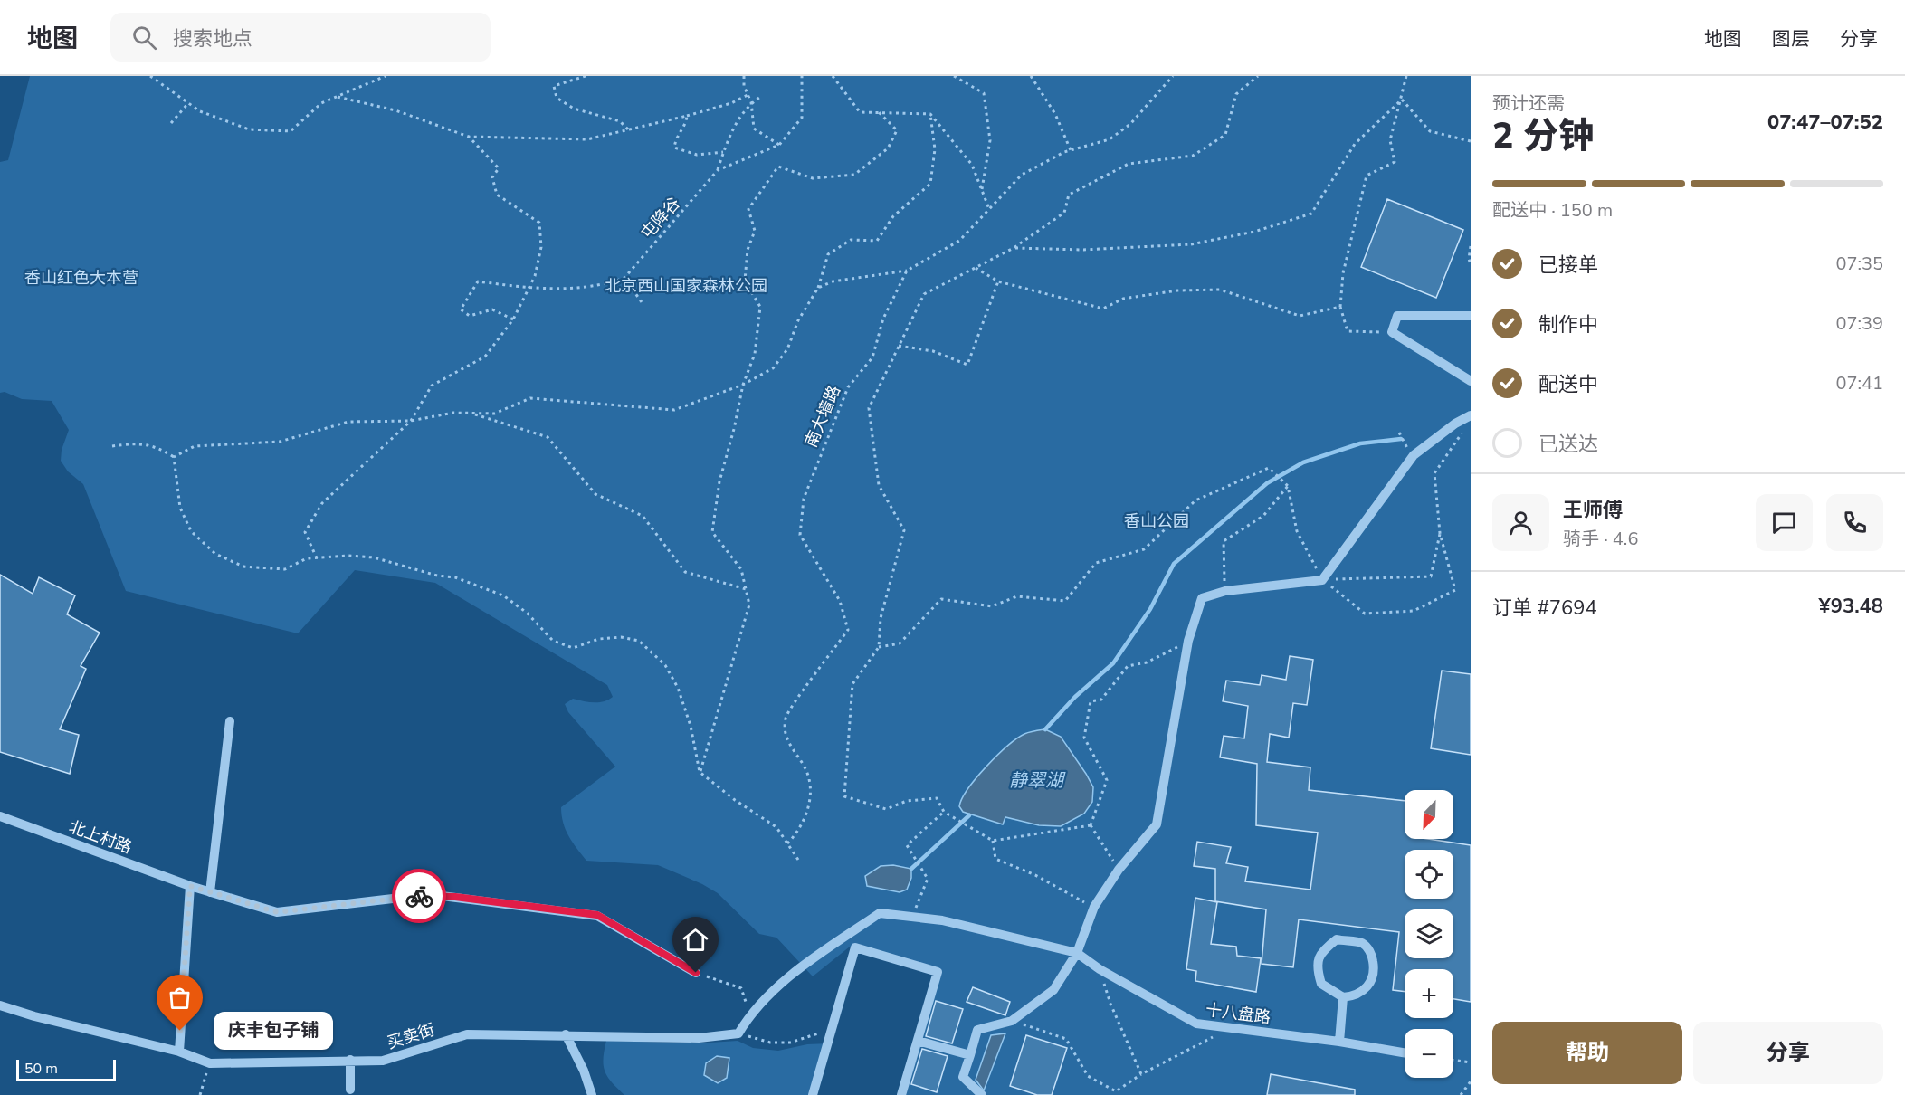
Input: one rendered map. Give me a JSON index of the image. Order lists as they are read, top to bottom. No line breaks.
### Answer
{"streets":{"street":["北上村路","十八盘路","买卖街"],"path":["屯降谷","南大墙路"]},"water":["静翠湖"],"parks":["香山红色大本营","北京西山国家森林公园","香山公园"],"places":["庆丰包子铺"],"scale_bar":"50 m","north":"bottom left","page":{"header":"地图","search":"搜索地点","nav":["地图","图层","分享"],"heading":["2 分钟","预计还需","07:47–07:52"],"panel":["王师傅","骑手 · 4.6","订单 #7694","¥93.48"],"bar":"配送中 · 150 m","list":[["已接单","07:35"],["制作中","07:39"],["配送中","07:41"],"已送达"],"map_buttons":["+","−"],"buttons":["帮助","分享"],"bubble":"庆丰包子铺","scale":"50 m"}}
